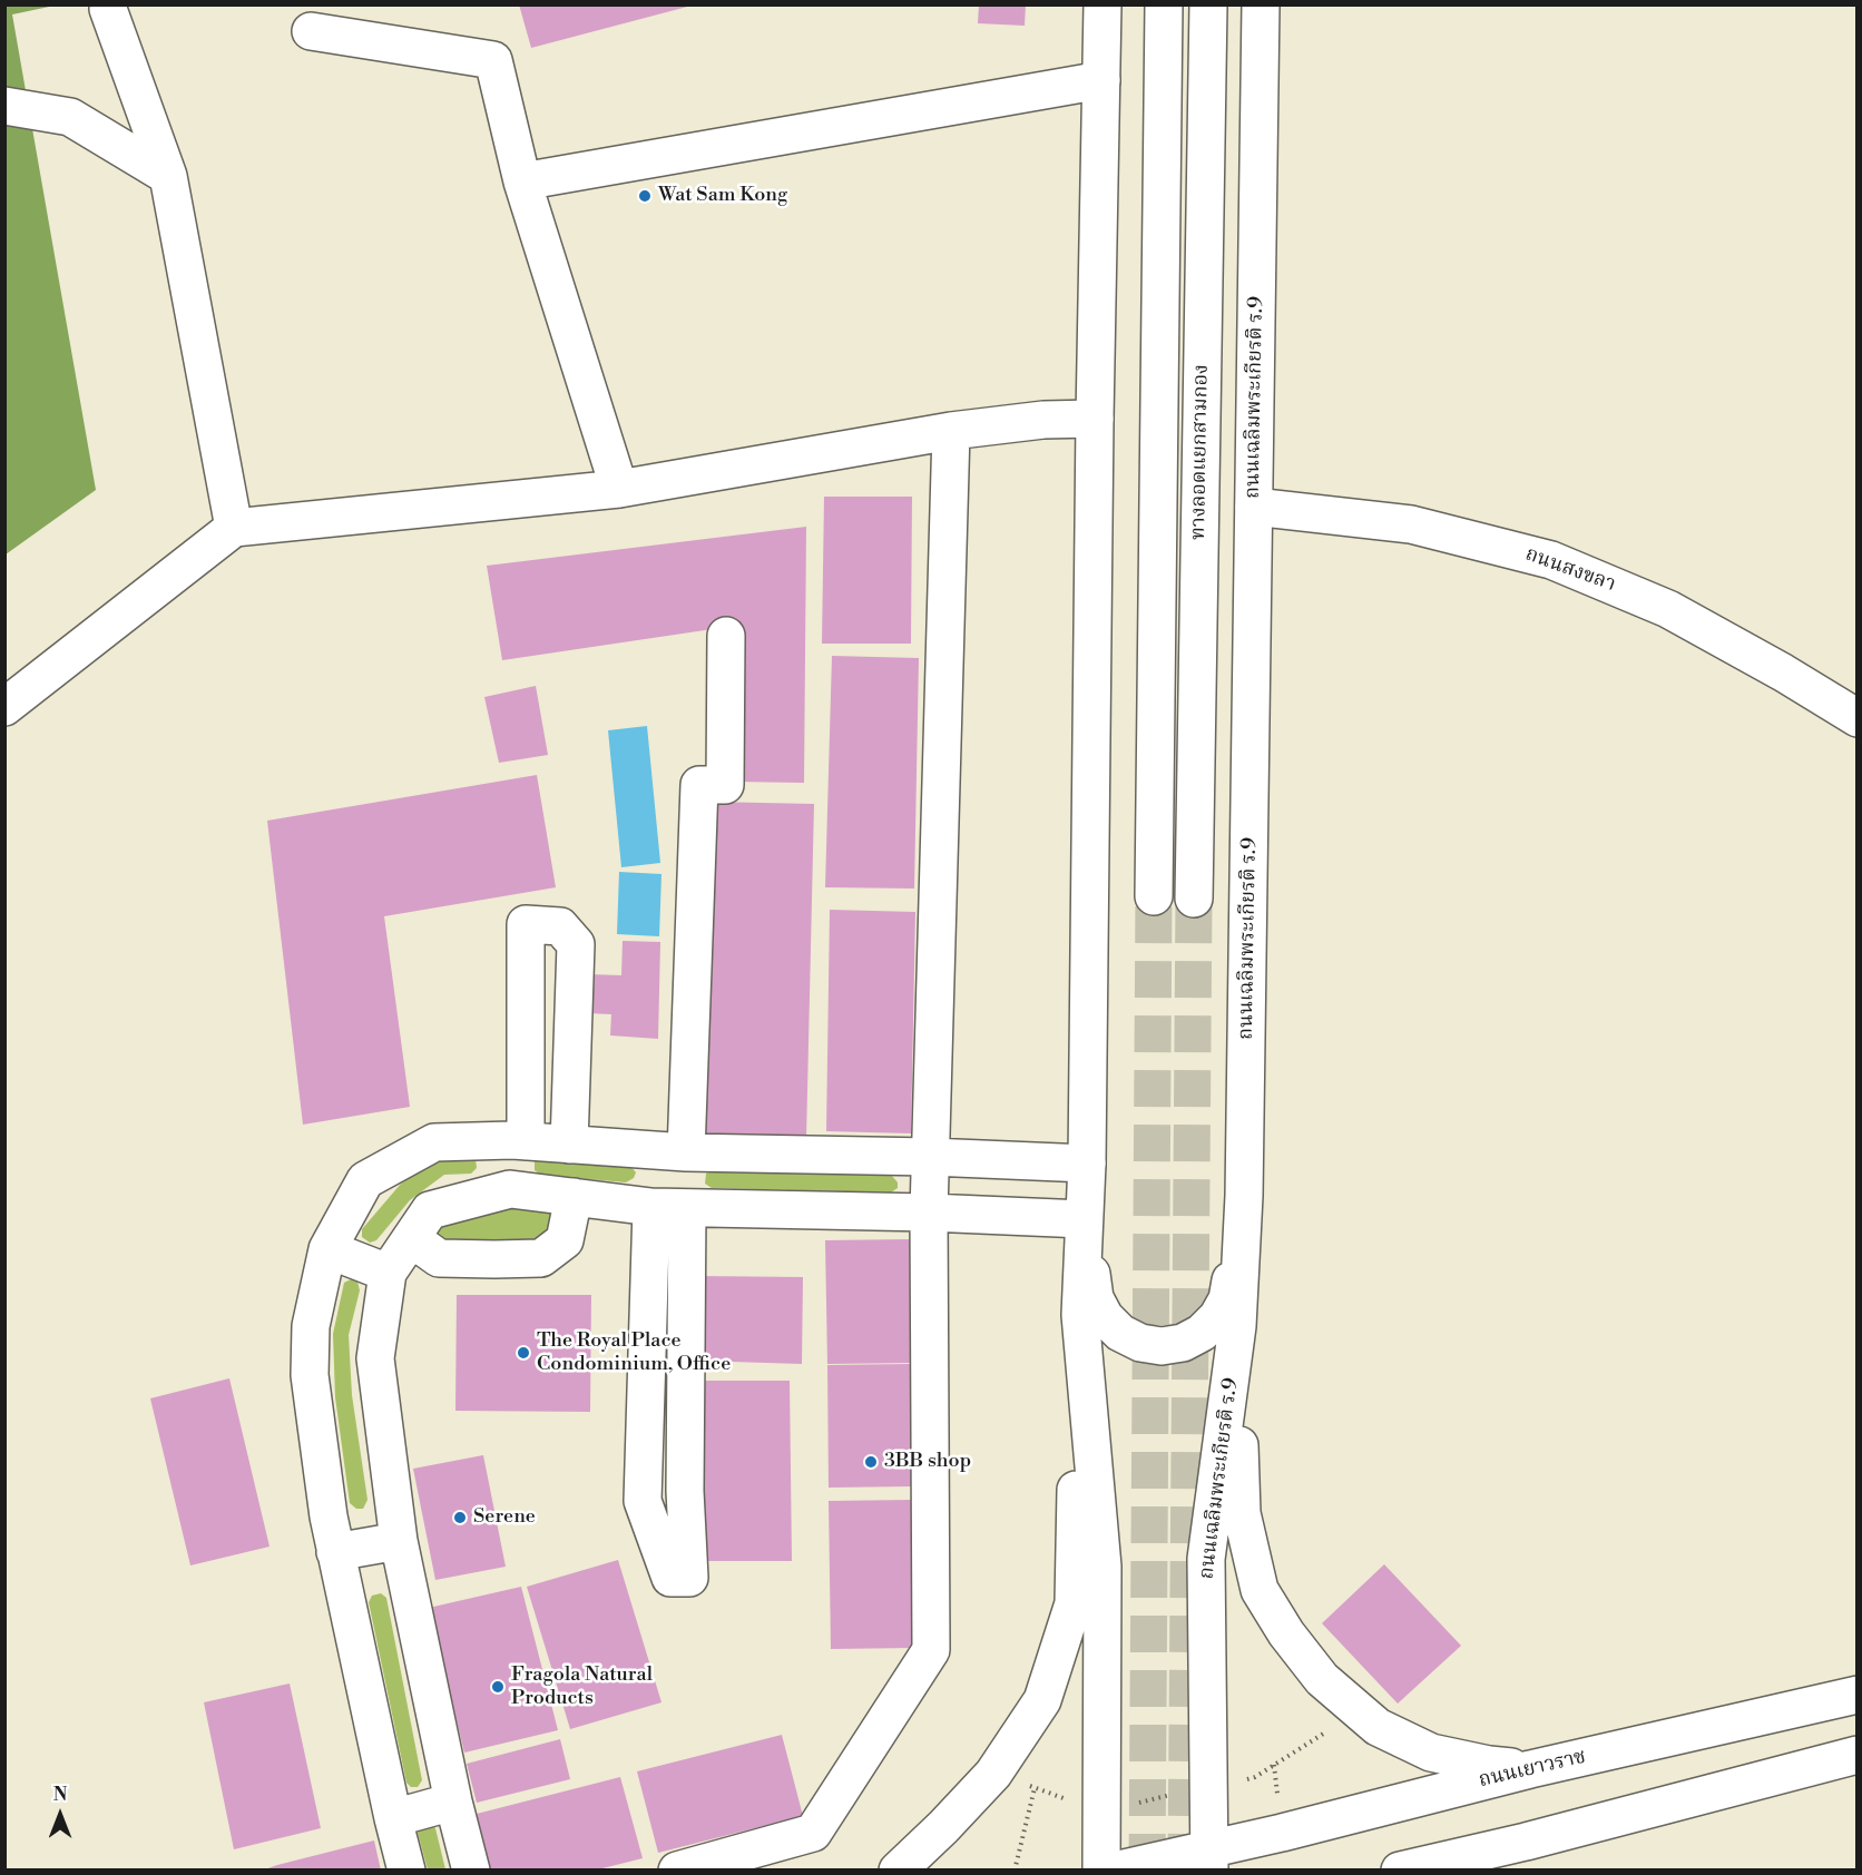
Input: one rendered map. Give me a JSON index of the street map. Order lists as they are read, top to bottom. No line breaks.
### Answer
{"streets":{"street":["ถนนเฉลิมพระเกียรติ ร.9","ทางลอดแยกสามกอง","ถนนสงขลา","ถนนเยาวราช"]},"crossings":[["ถนนเฉลิมพระเกียรติ ร.9","ถนนสงขลา"],["ถนนเฉลิมพระเกียรติ ร.9","ถนนเยาวราช"]],"places":["Wat Sam Kong","The Royal Place Condominium, Office","3BB shop","Serene","Fragola Natural Products"],"north":"top"}
